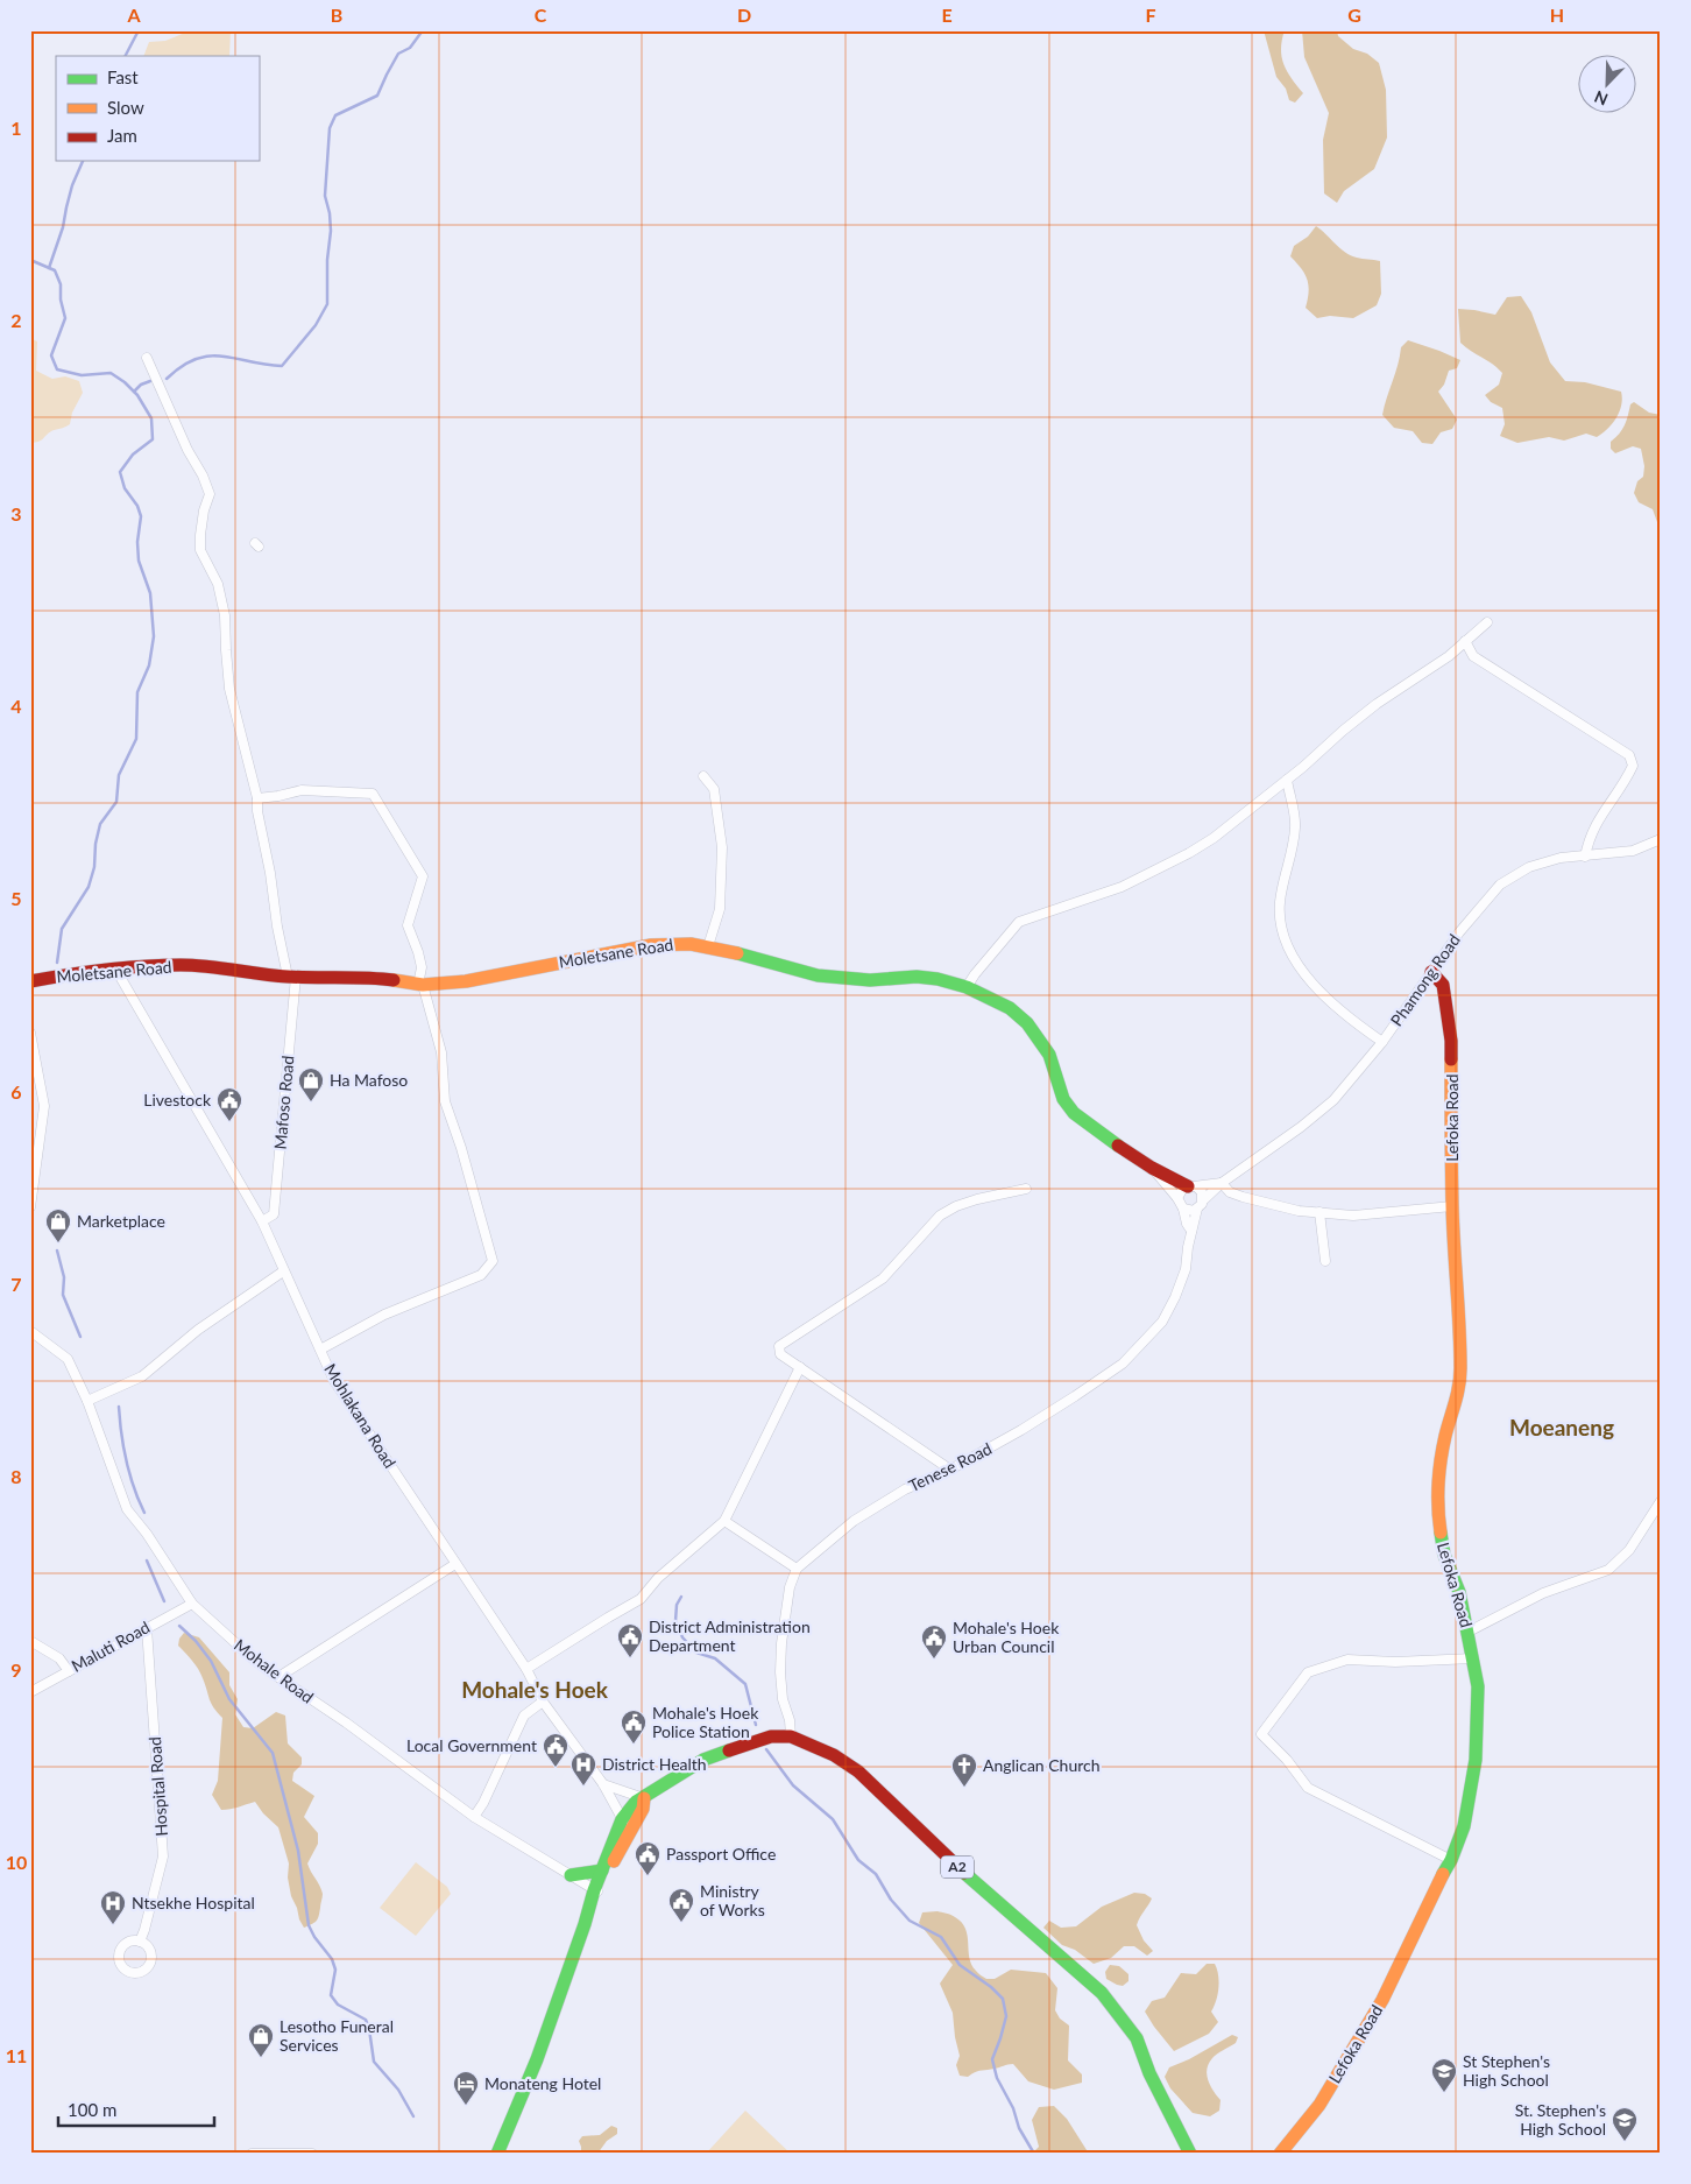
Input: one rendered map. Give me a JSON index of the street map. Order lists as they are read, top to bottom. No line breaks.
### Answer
{"streets":{"street":["Moletsane Road","Phamong Road","Mafoso Road","Lefoka Road","Mohlakana Road","Tenese Road","Maluti Road","Mohale Road","Hospital Road","A2"]},"crossings":[["Moletsane Road","Phamong Road"],["Moletsane Road","Mafoso Road"],["Moletsane Road","Mohlakana Road"],["Moletsane Road","Tenese Road"],["Phamong Road","Lefoka Road"],["Phamong Road","Tenese Road"],["Mafoso Road","Mohlakana Road"],["Mohlakana Road","A2"],["Maluti Road","Mohale Road"],["Maluti Road","Hospital Road"],["Mohale Road","A2"]],"districts":["Moeaneng","Mohale's Hoek"],"places":{"shop":["Ha Mafoso","Marketplace","Lesotho Funeral Services"],"public building":["Livestock","District Administration Department","Mohale's Hoek Urban Council","Mohale's Hoek Police Station","Local Government","Passport Office","Ministry of Works"],"hospital":["District Health","Ntsekhe Hospital"],"church":["Anglican Church"],"school or university":["St Stephen's High School","St. Stephen's High School"],"hotel":["Monateng Hotel"]},"legend":["Fast","Slow","Jam"],"scale_bar":"100 m","north":"bottom left","grid":{"columns":["A","B","C","D","E","F","G","H"],"rows":["1","2","3","4","5","6","7","8","9","10","11"]}}
